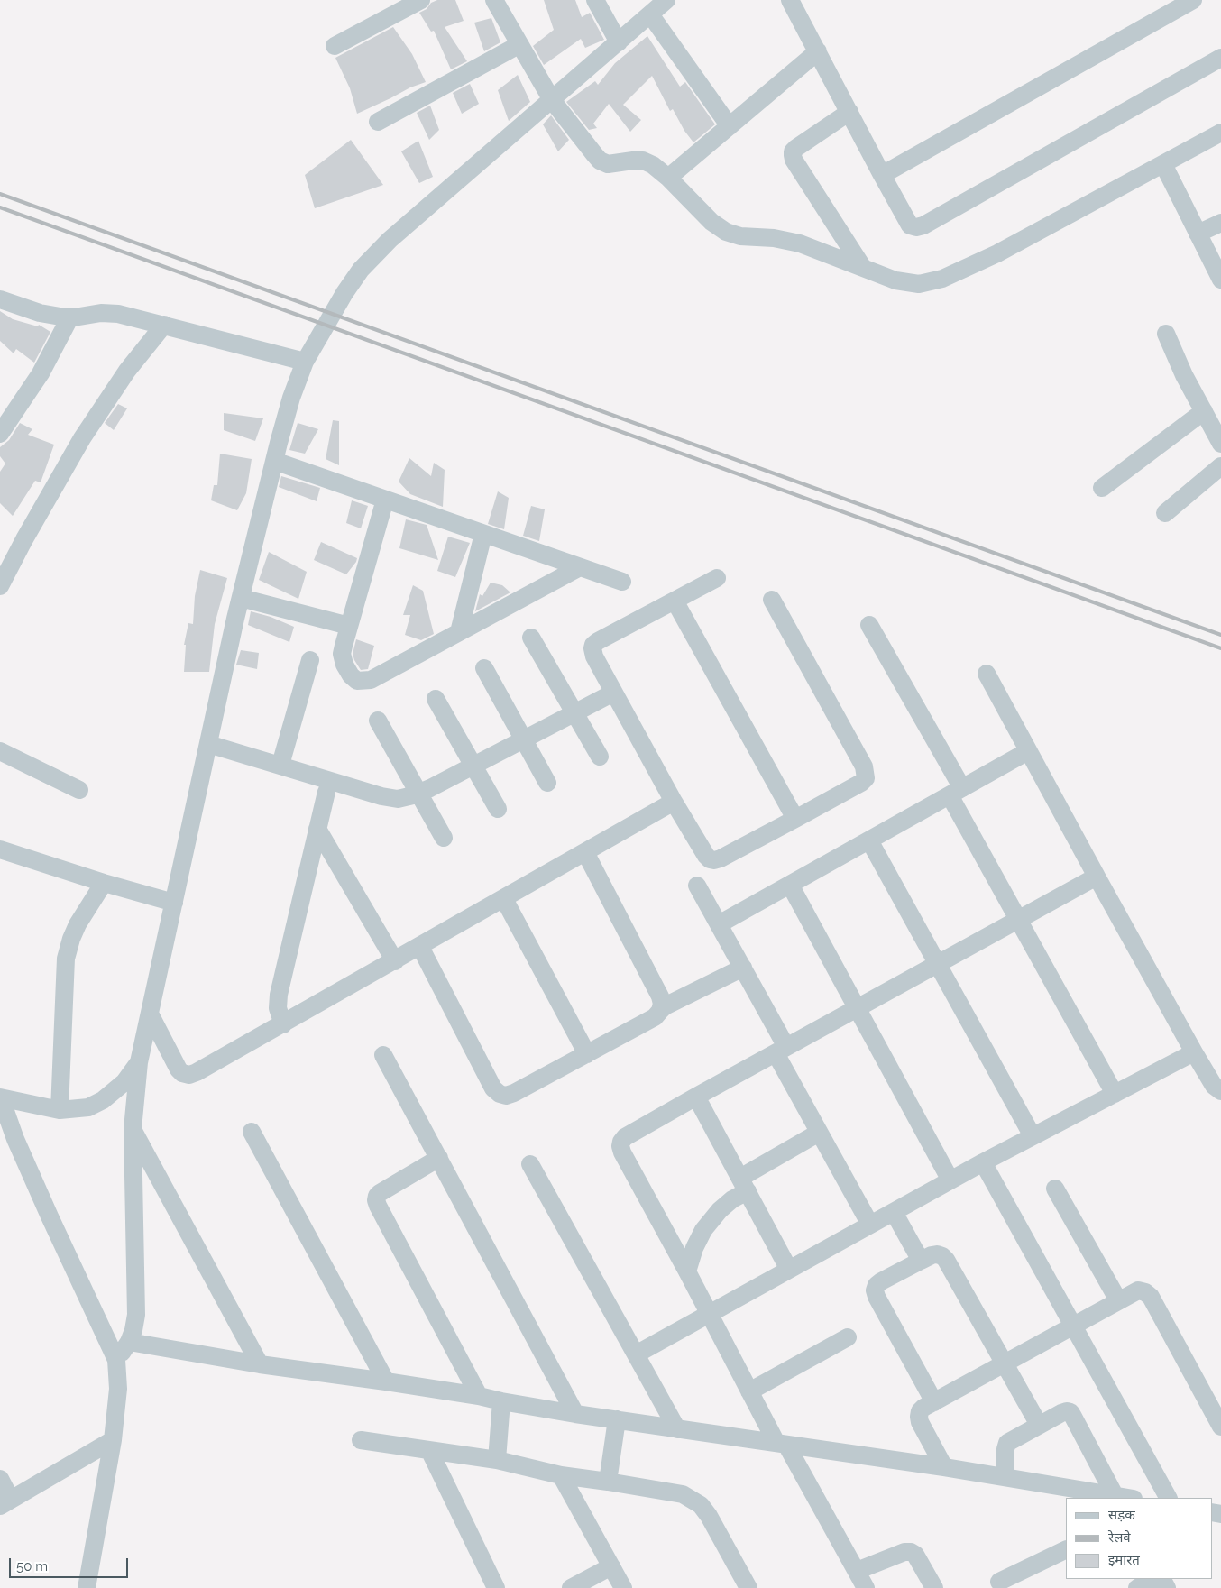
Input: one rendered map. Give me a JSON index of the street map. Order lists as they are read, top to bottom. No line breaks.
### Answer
{"legend":["सड़क","रेलवे","इमारत"],"scale_bar":"50 m"}
